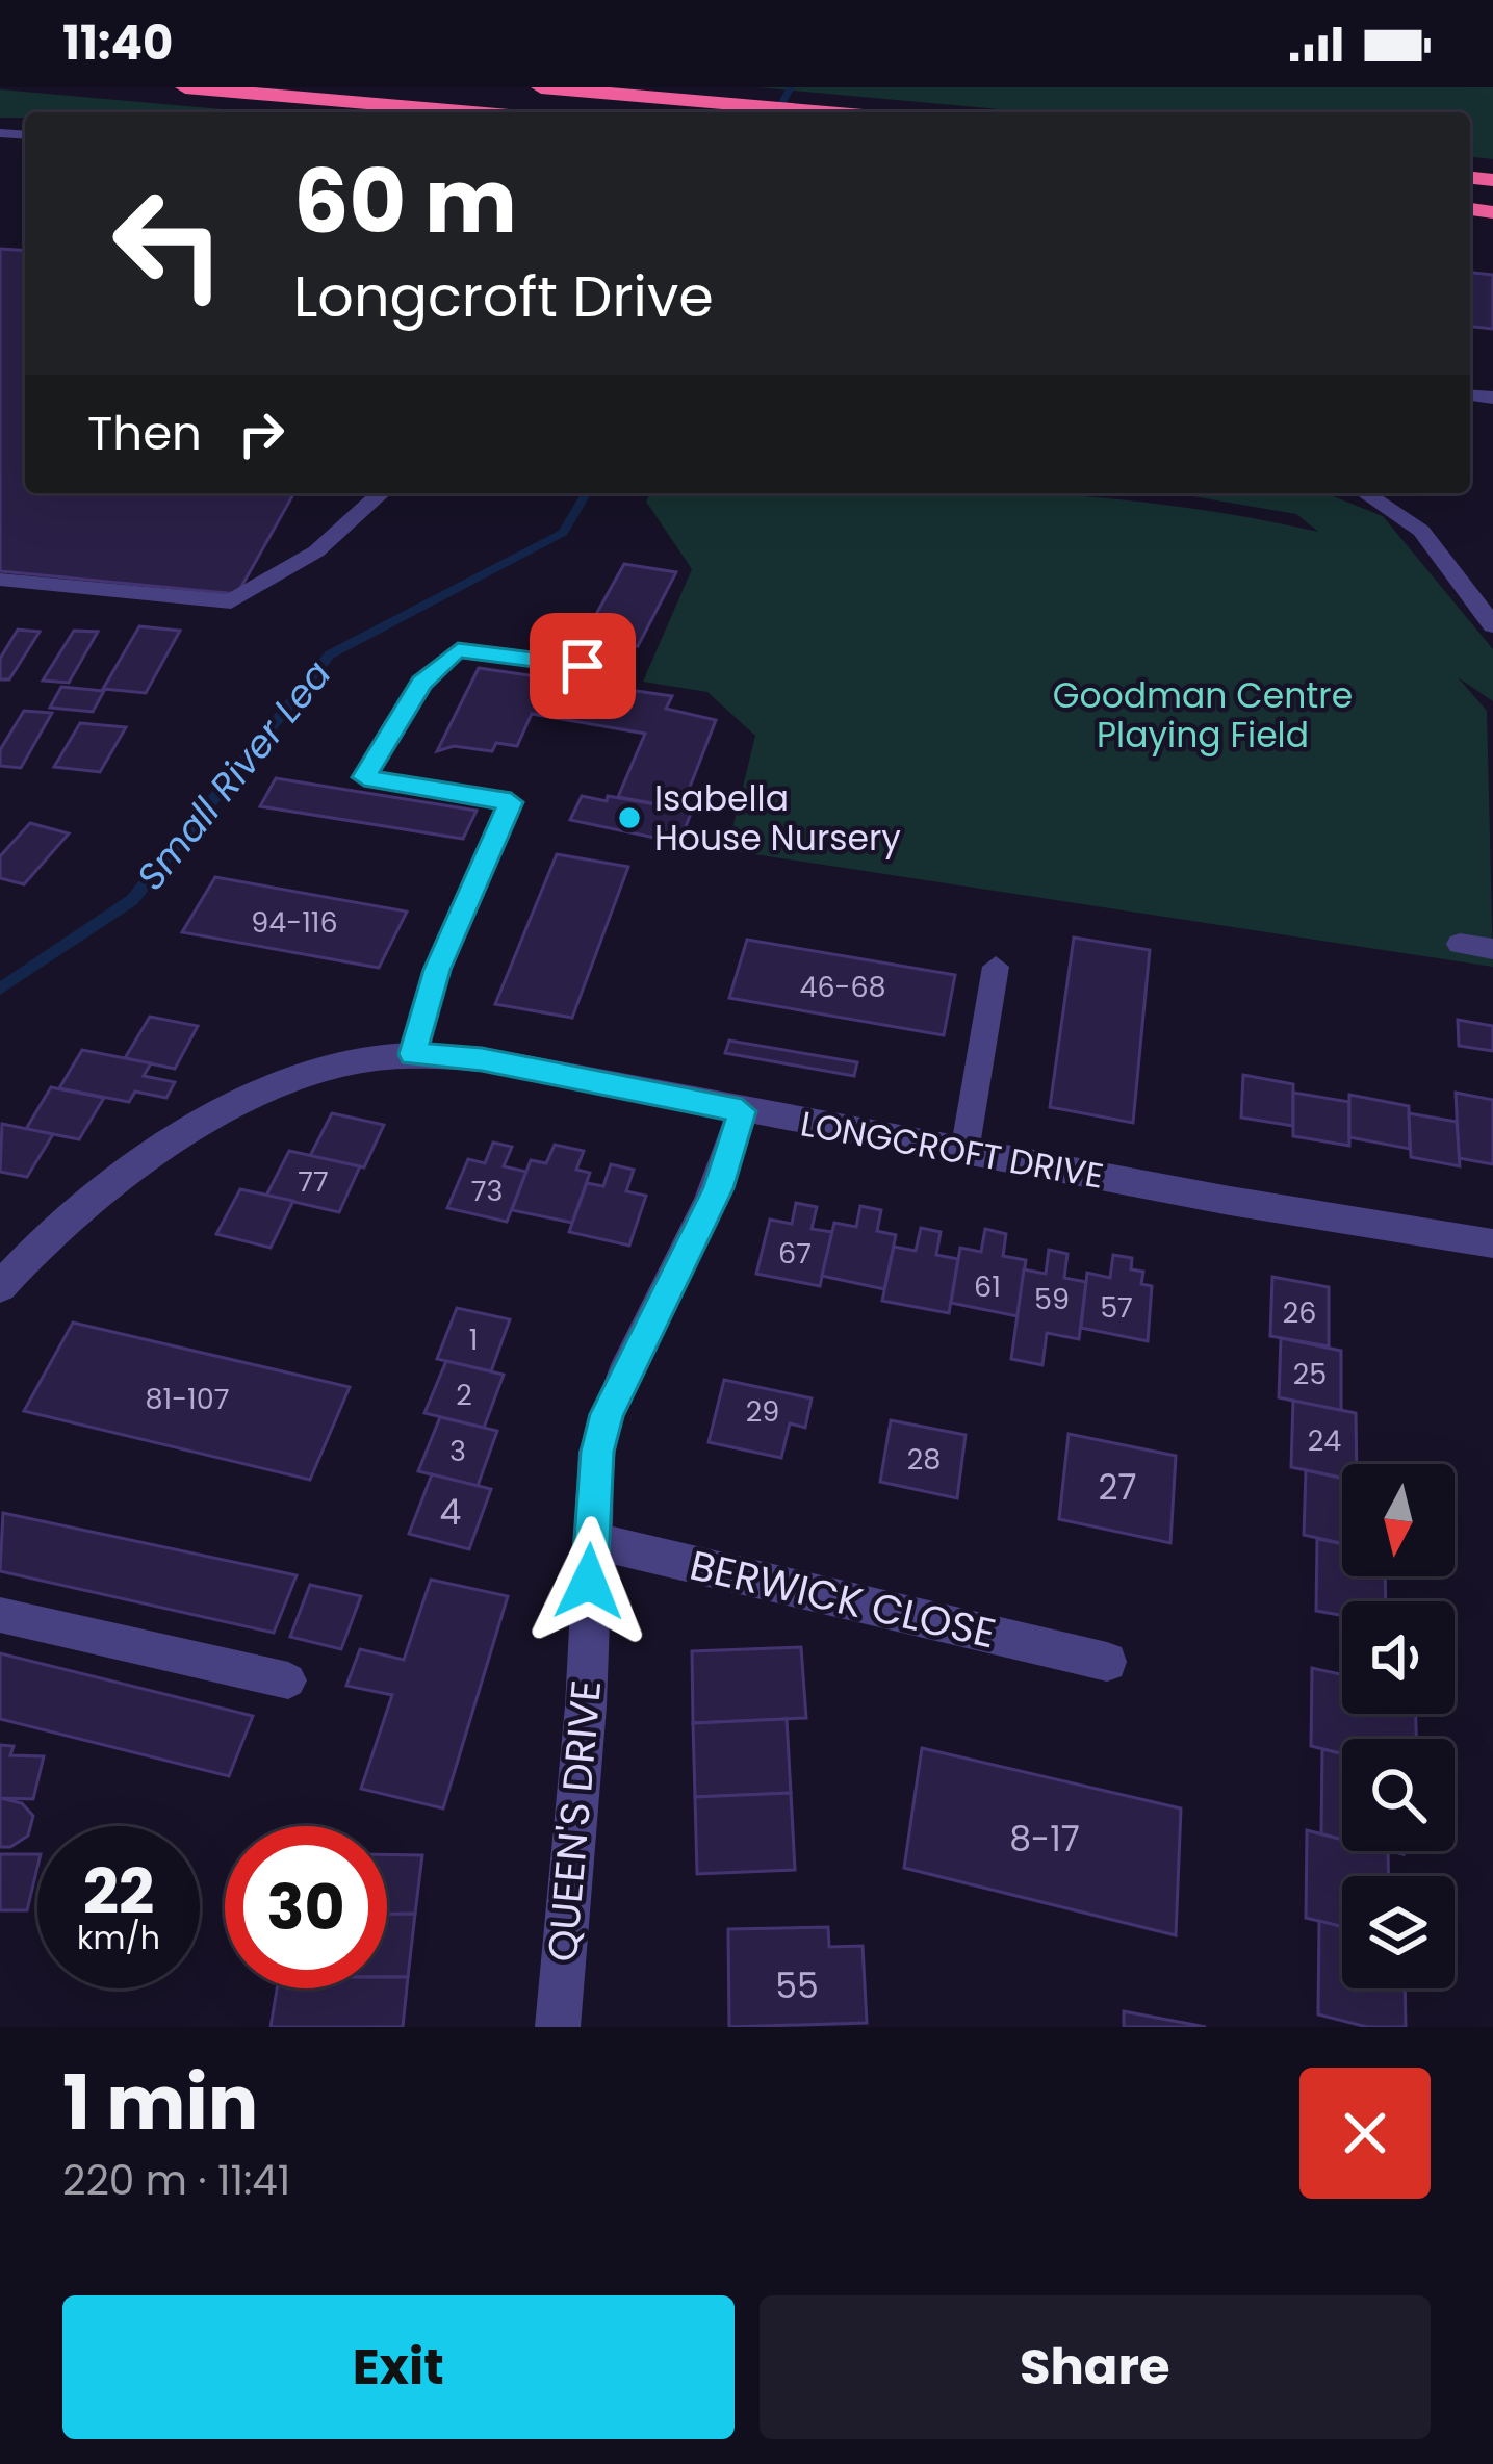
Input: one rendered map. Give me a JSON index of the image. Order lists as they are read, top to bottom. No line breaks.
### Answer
{"streets":{"street":["LONGCROFT DRIVE","BERWICK CLOSE","QUEEN'S DRIVE"]},"crossings":[["BERWICK CLOSE","QUEEN'S DRIVE"]],"water":["Small River Lea"],"parks":["Goodman Centre Playing Field"],"places":["Isabella House Nursery"],"house_numbers":["94-116","46-68","77","73","67","61","59","57","26","1","25","2","81-107","29","24","3","28","27","4","8-17","55"],"north":"bottom","page":{"status":"11:40","turn":["60 m","Longcroft Drive"],"then":"Then","speed":"22 km/h","limit":"30","heading":["1 min","220 m · 11:41"],"buttons":["Exit","Share"]}}
